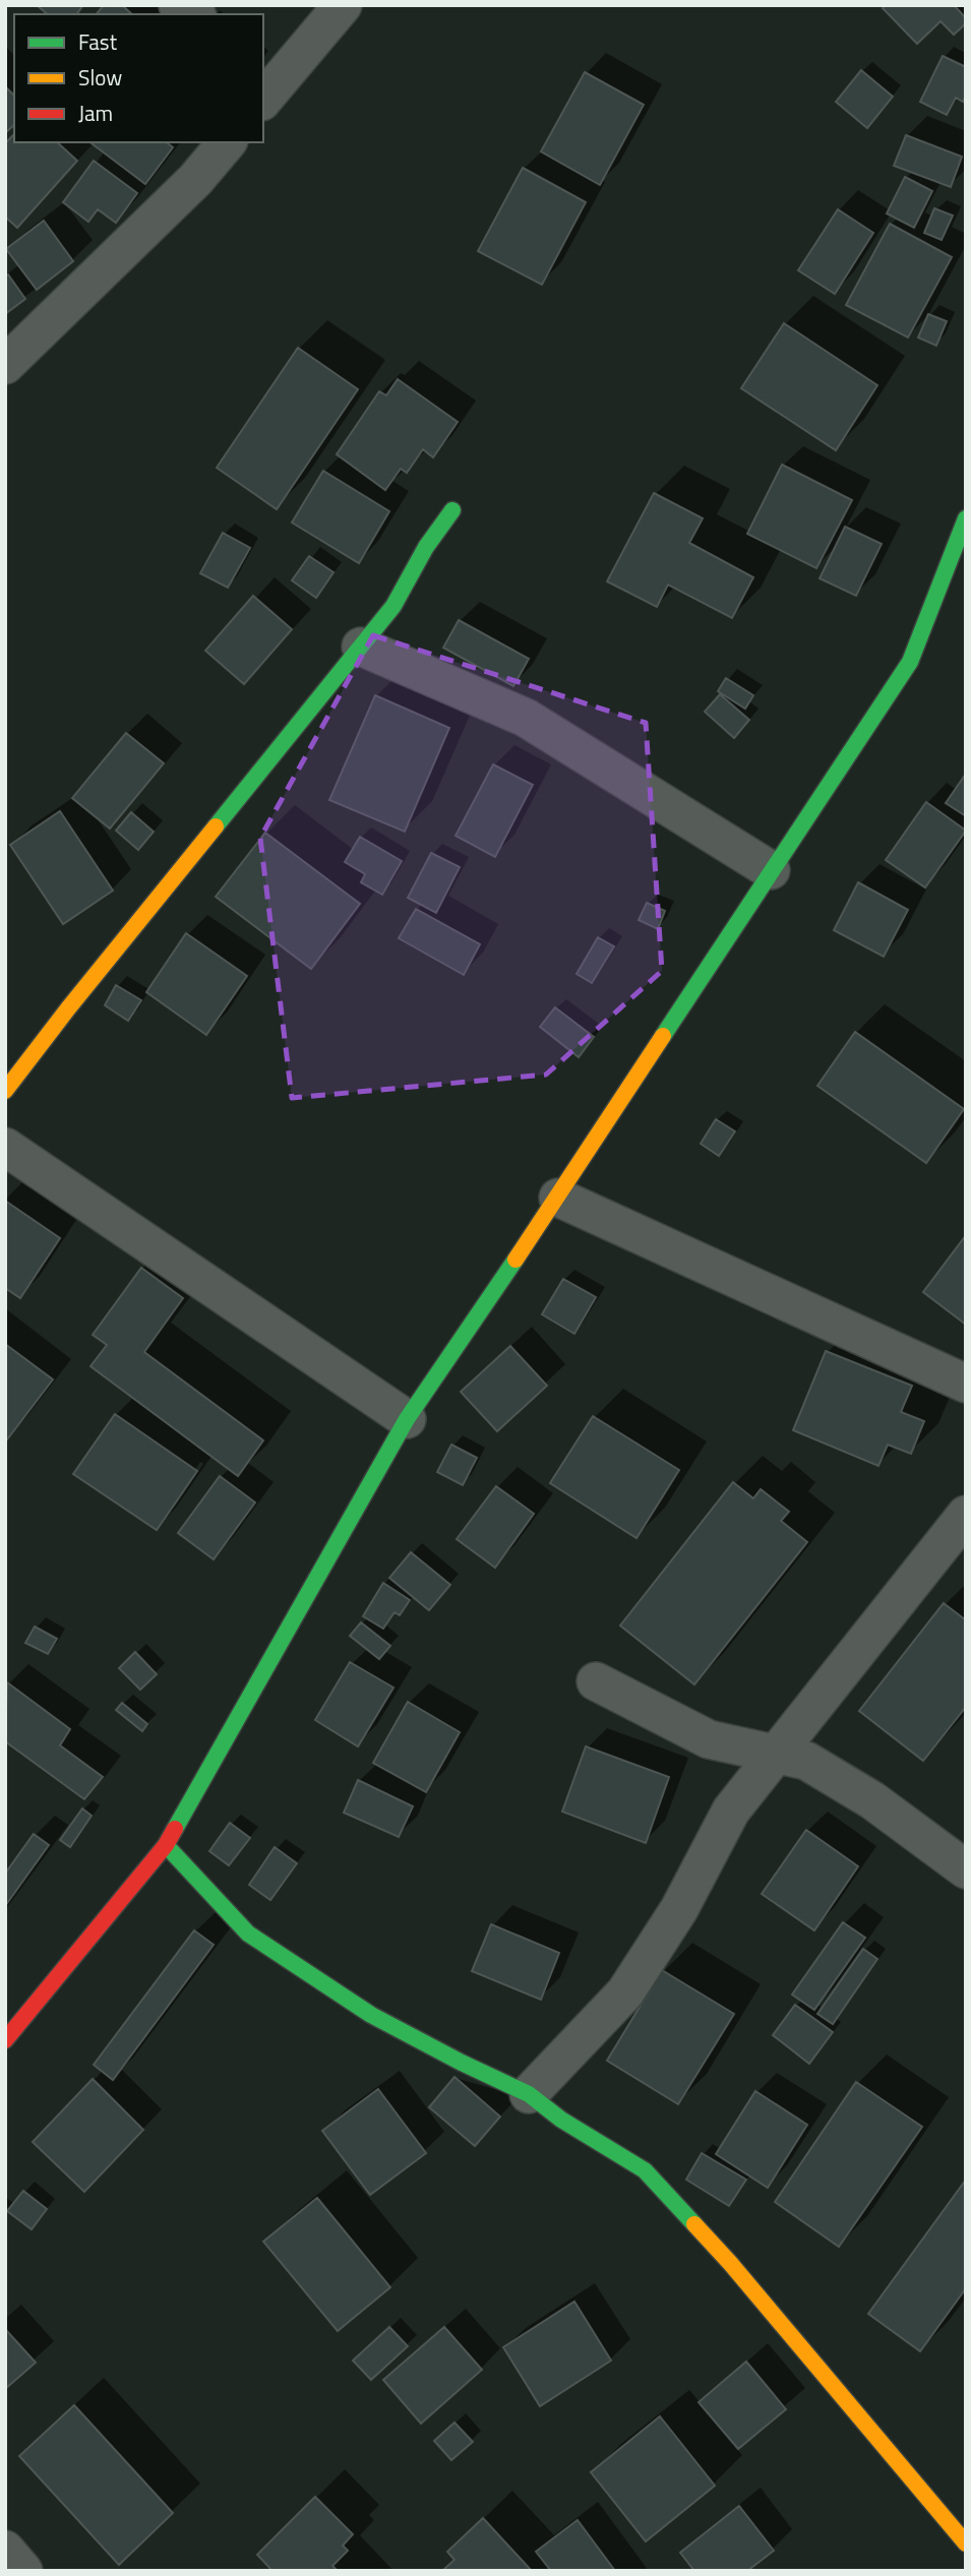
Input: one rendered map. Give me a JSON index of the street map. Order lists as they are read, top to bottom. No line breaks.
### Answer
{"legend":["Fast","Slow","Jam"]}
